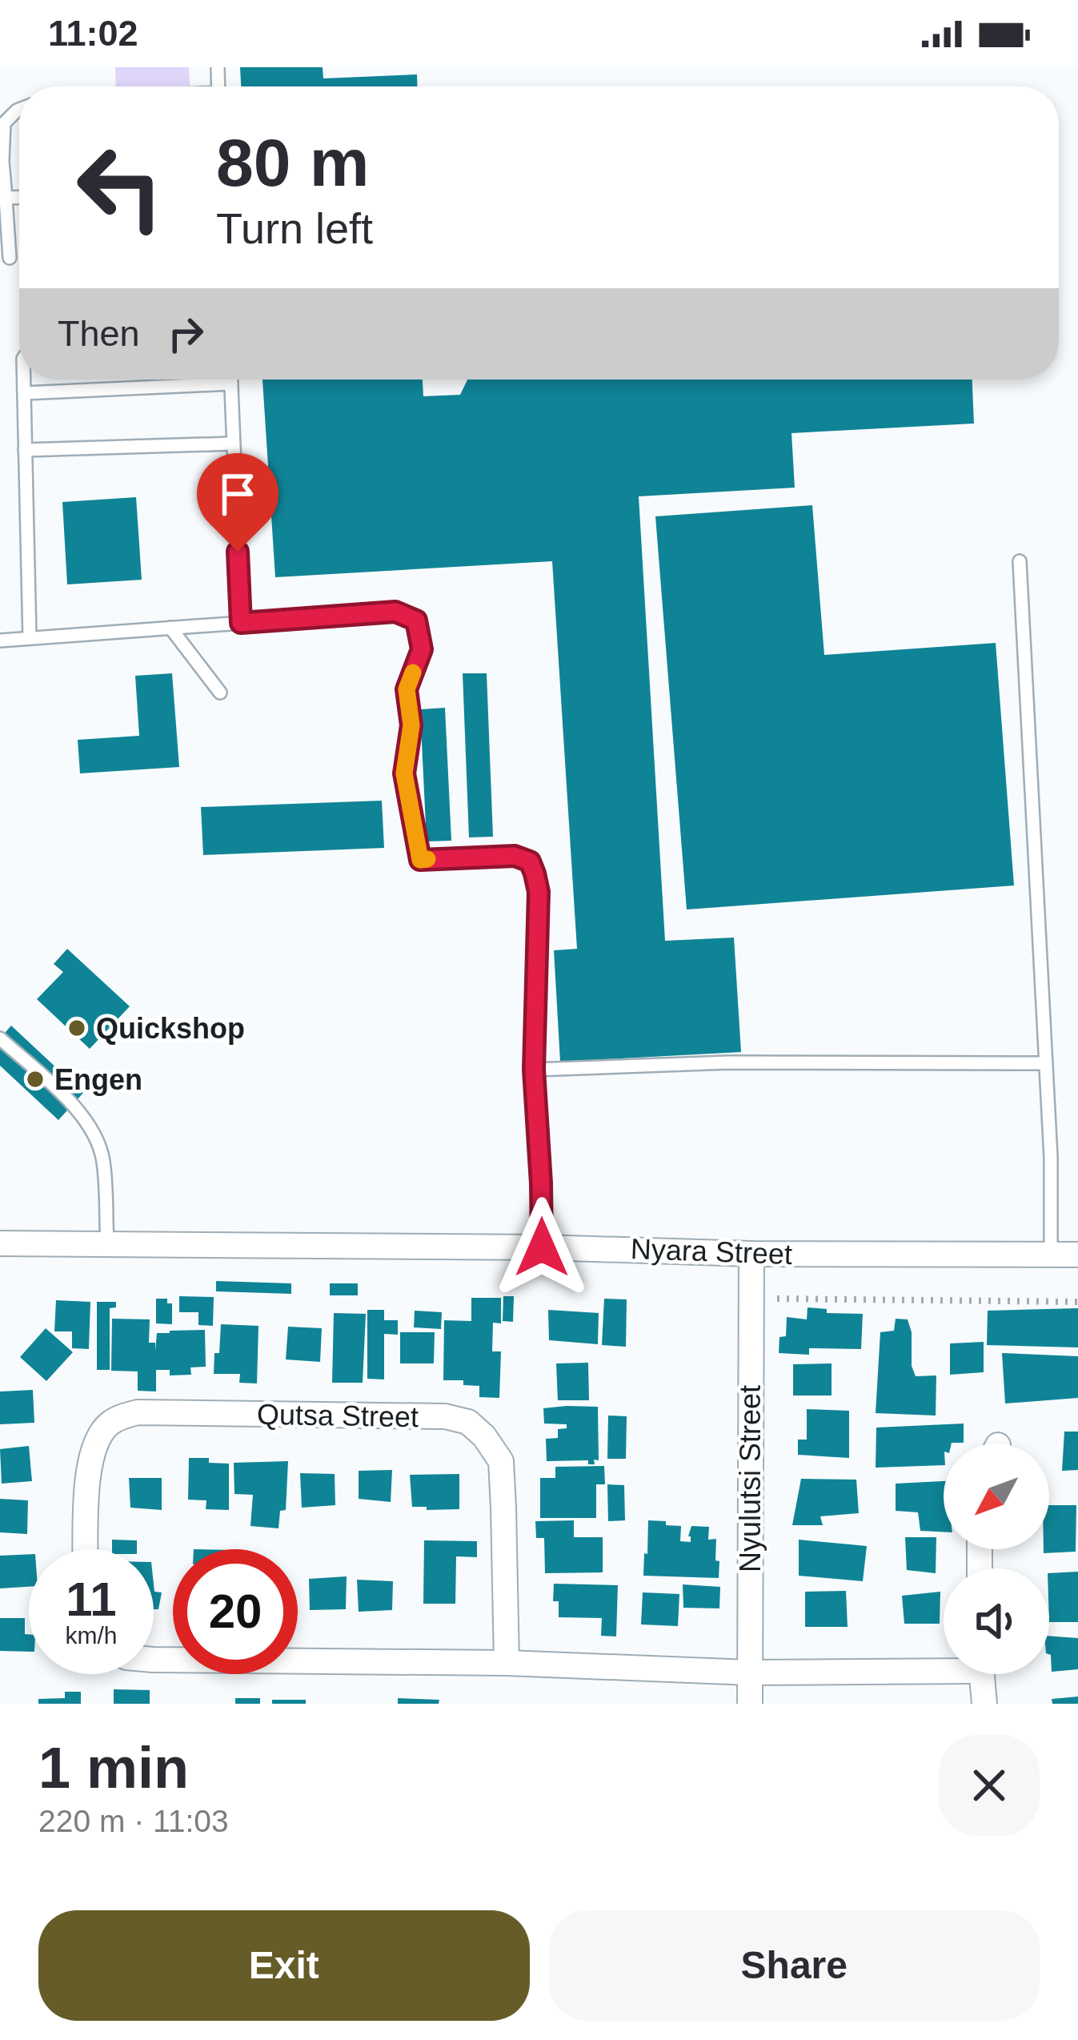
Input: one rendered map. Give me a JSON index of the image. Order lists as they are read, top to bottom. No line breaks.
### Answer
{"streets":{"street":["Nyara Street","Qutsa Street","Nyulutsi Street"]},"crossings":[["Nyara Street","Nyulutsi Street"]],"places":["Quickshop","Engen"],"north":"bottom left","page":{"status":"11:02","turn":["80 m","Turn left"],"then":"Then","speed":"11 km/h","limit":"20","heading":["1 min","220 m · 11:03"],"buttons":["Exit","Share"]}}
